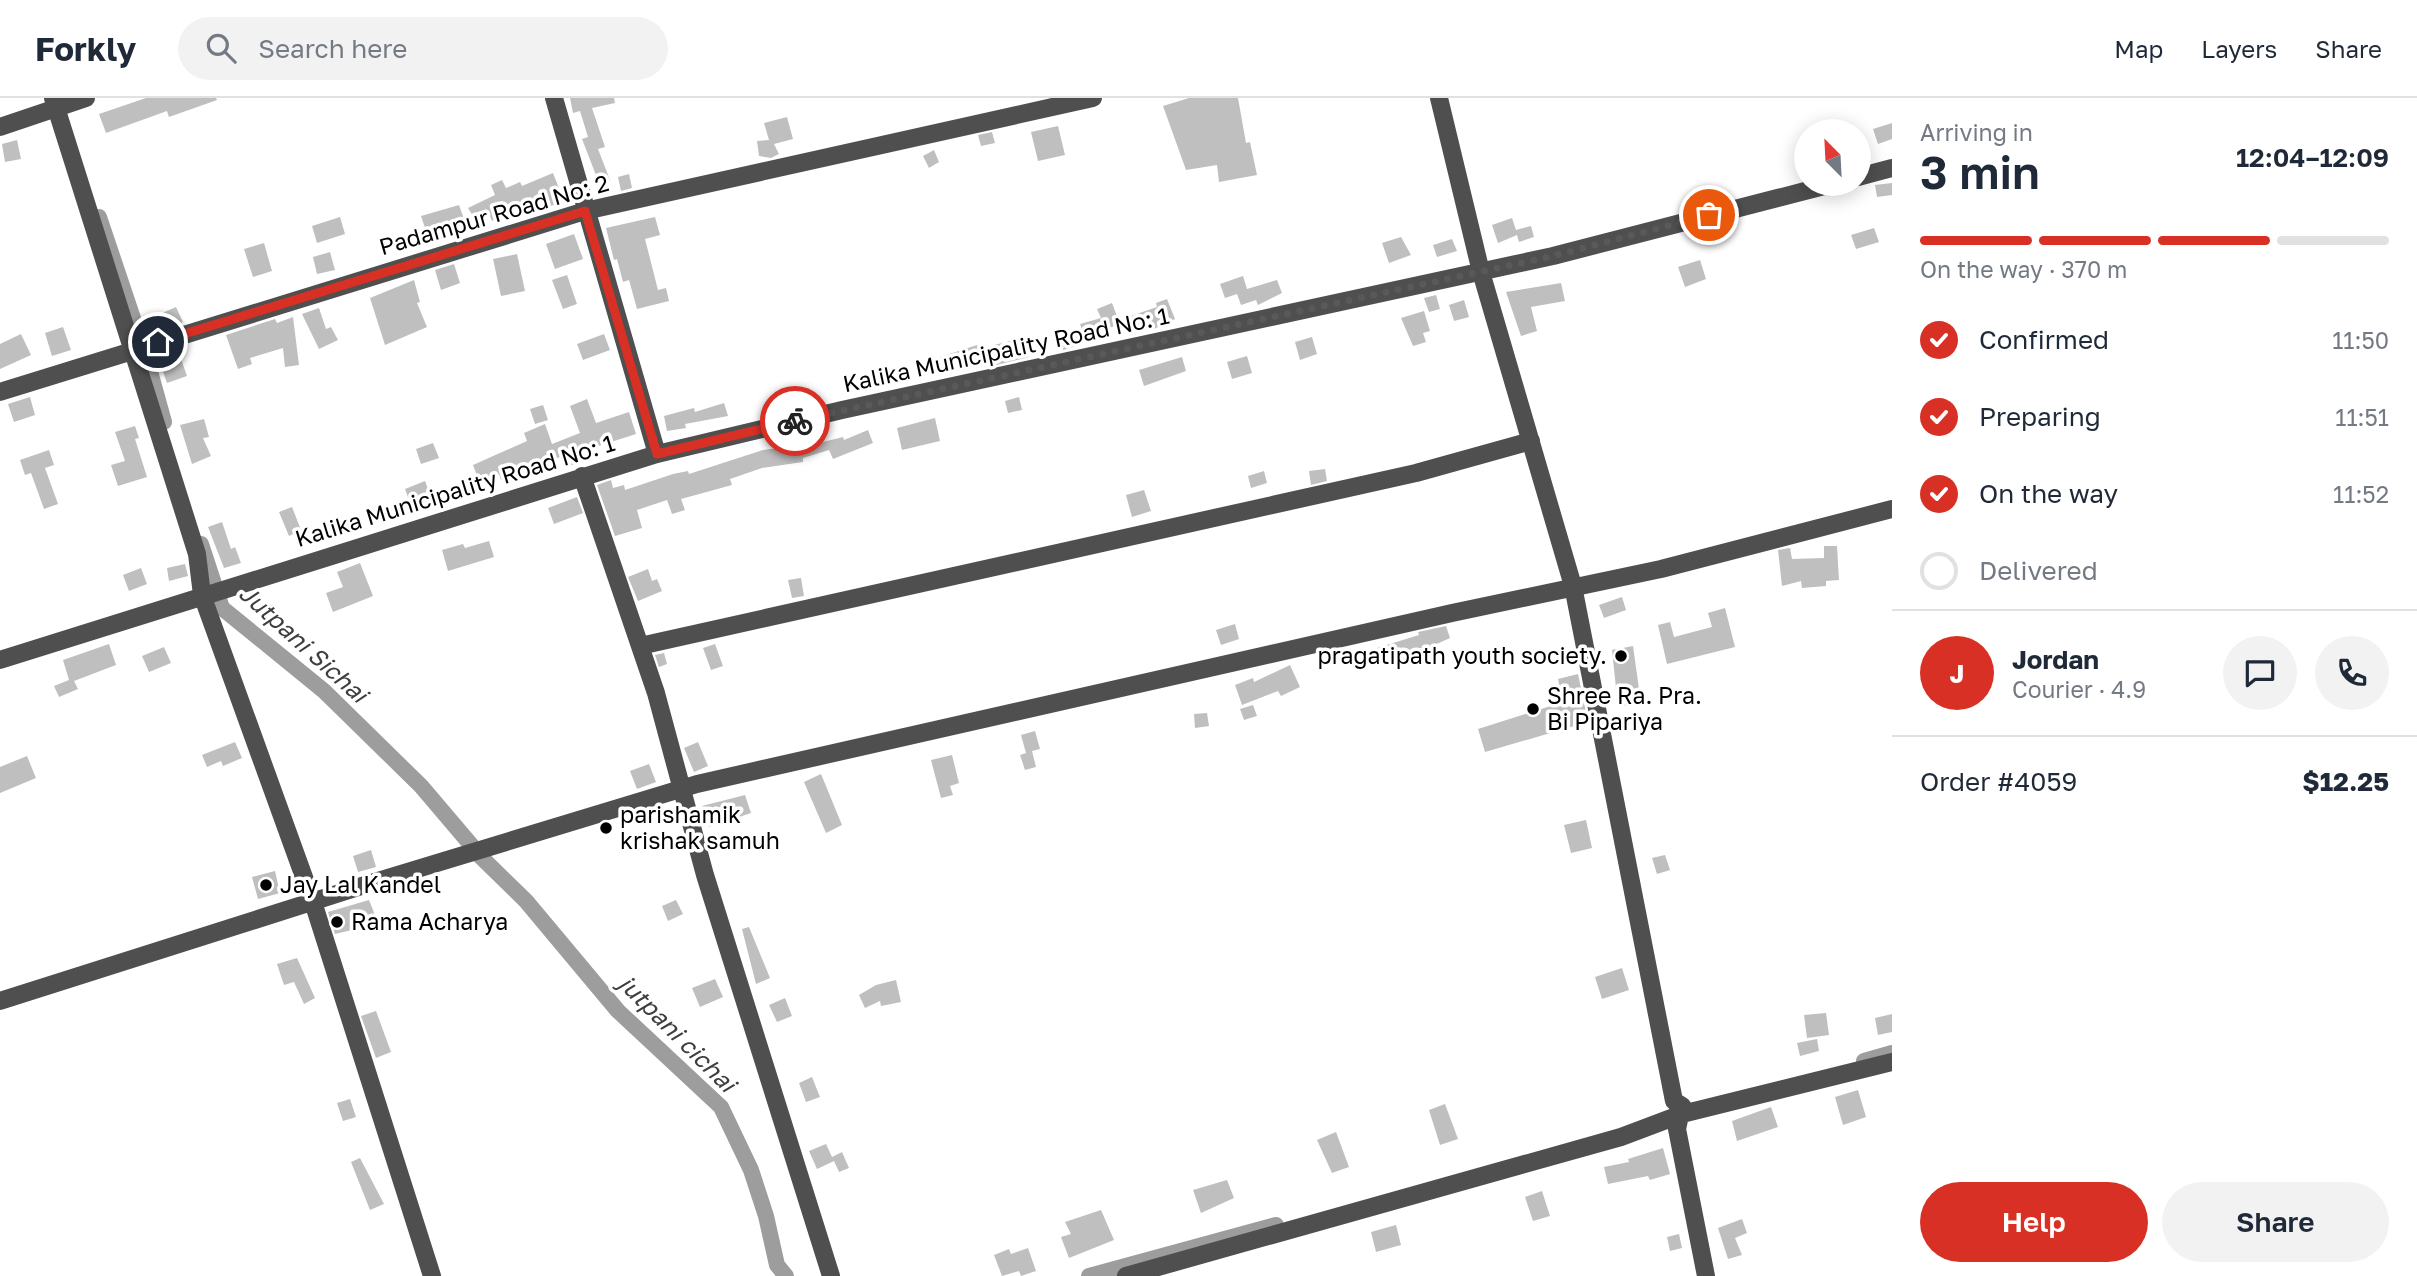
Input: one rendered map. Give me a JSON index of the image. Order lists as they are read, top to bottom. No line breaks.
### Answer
{"streets":{"street":["Padampur Road No: 2","Kalika Municipality Road No: 1"]},"water":["Jutpani Sichai","jutpani cichai"],"places":["pragatipath youth society.","Shree Ra. Pra. Bi Pipariya","parishamik krishak samuh","Jay Lal Kandel","Rama Acharya"],"north":"top left","page":{"header":"Forkly","search":"Search here","nav":["Map","Layers","Share"],"heading":["3 min","Arriving in","12:04–12:09"],"panel":["Jordan","Courier · 4.9","Order #4059","$12.25"],"bar":"On the way · 370 m","list":[["Confirmed","11:50"],["Preparing","11:51"],["On the way","11:52"],"Delivered"],"round":"J","buttons":["Help","Share"]}}
